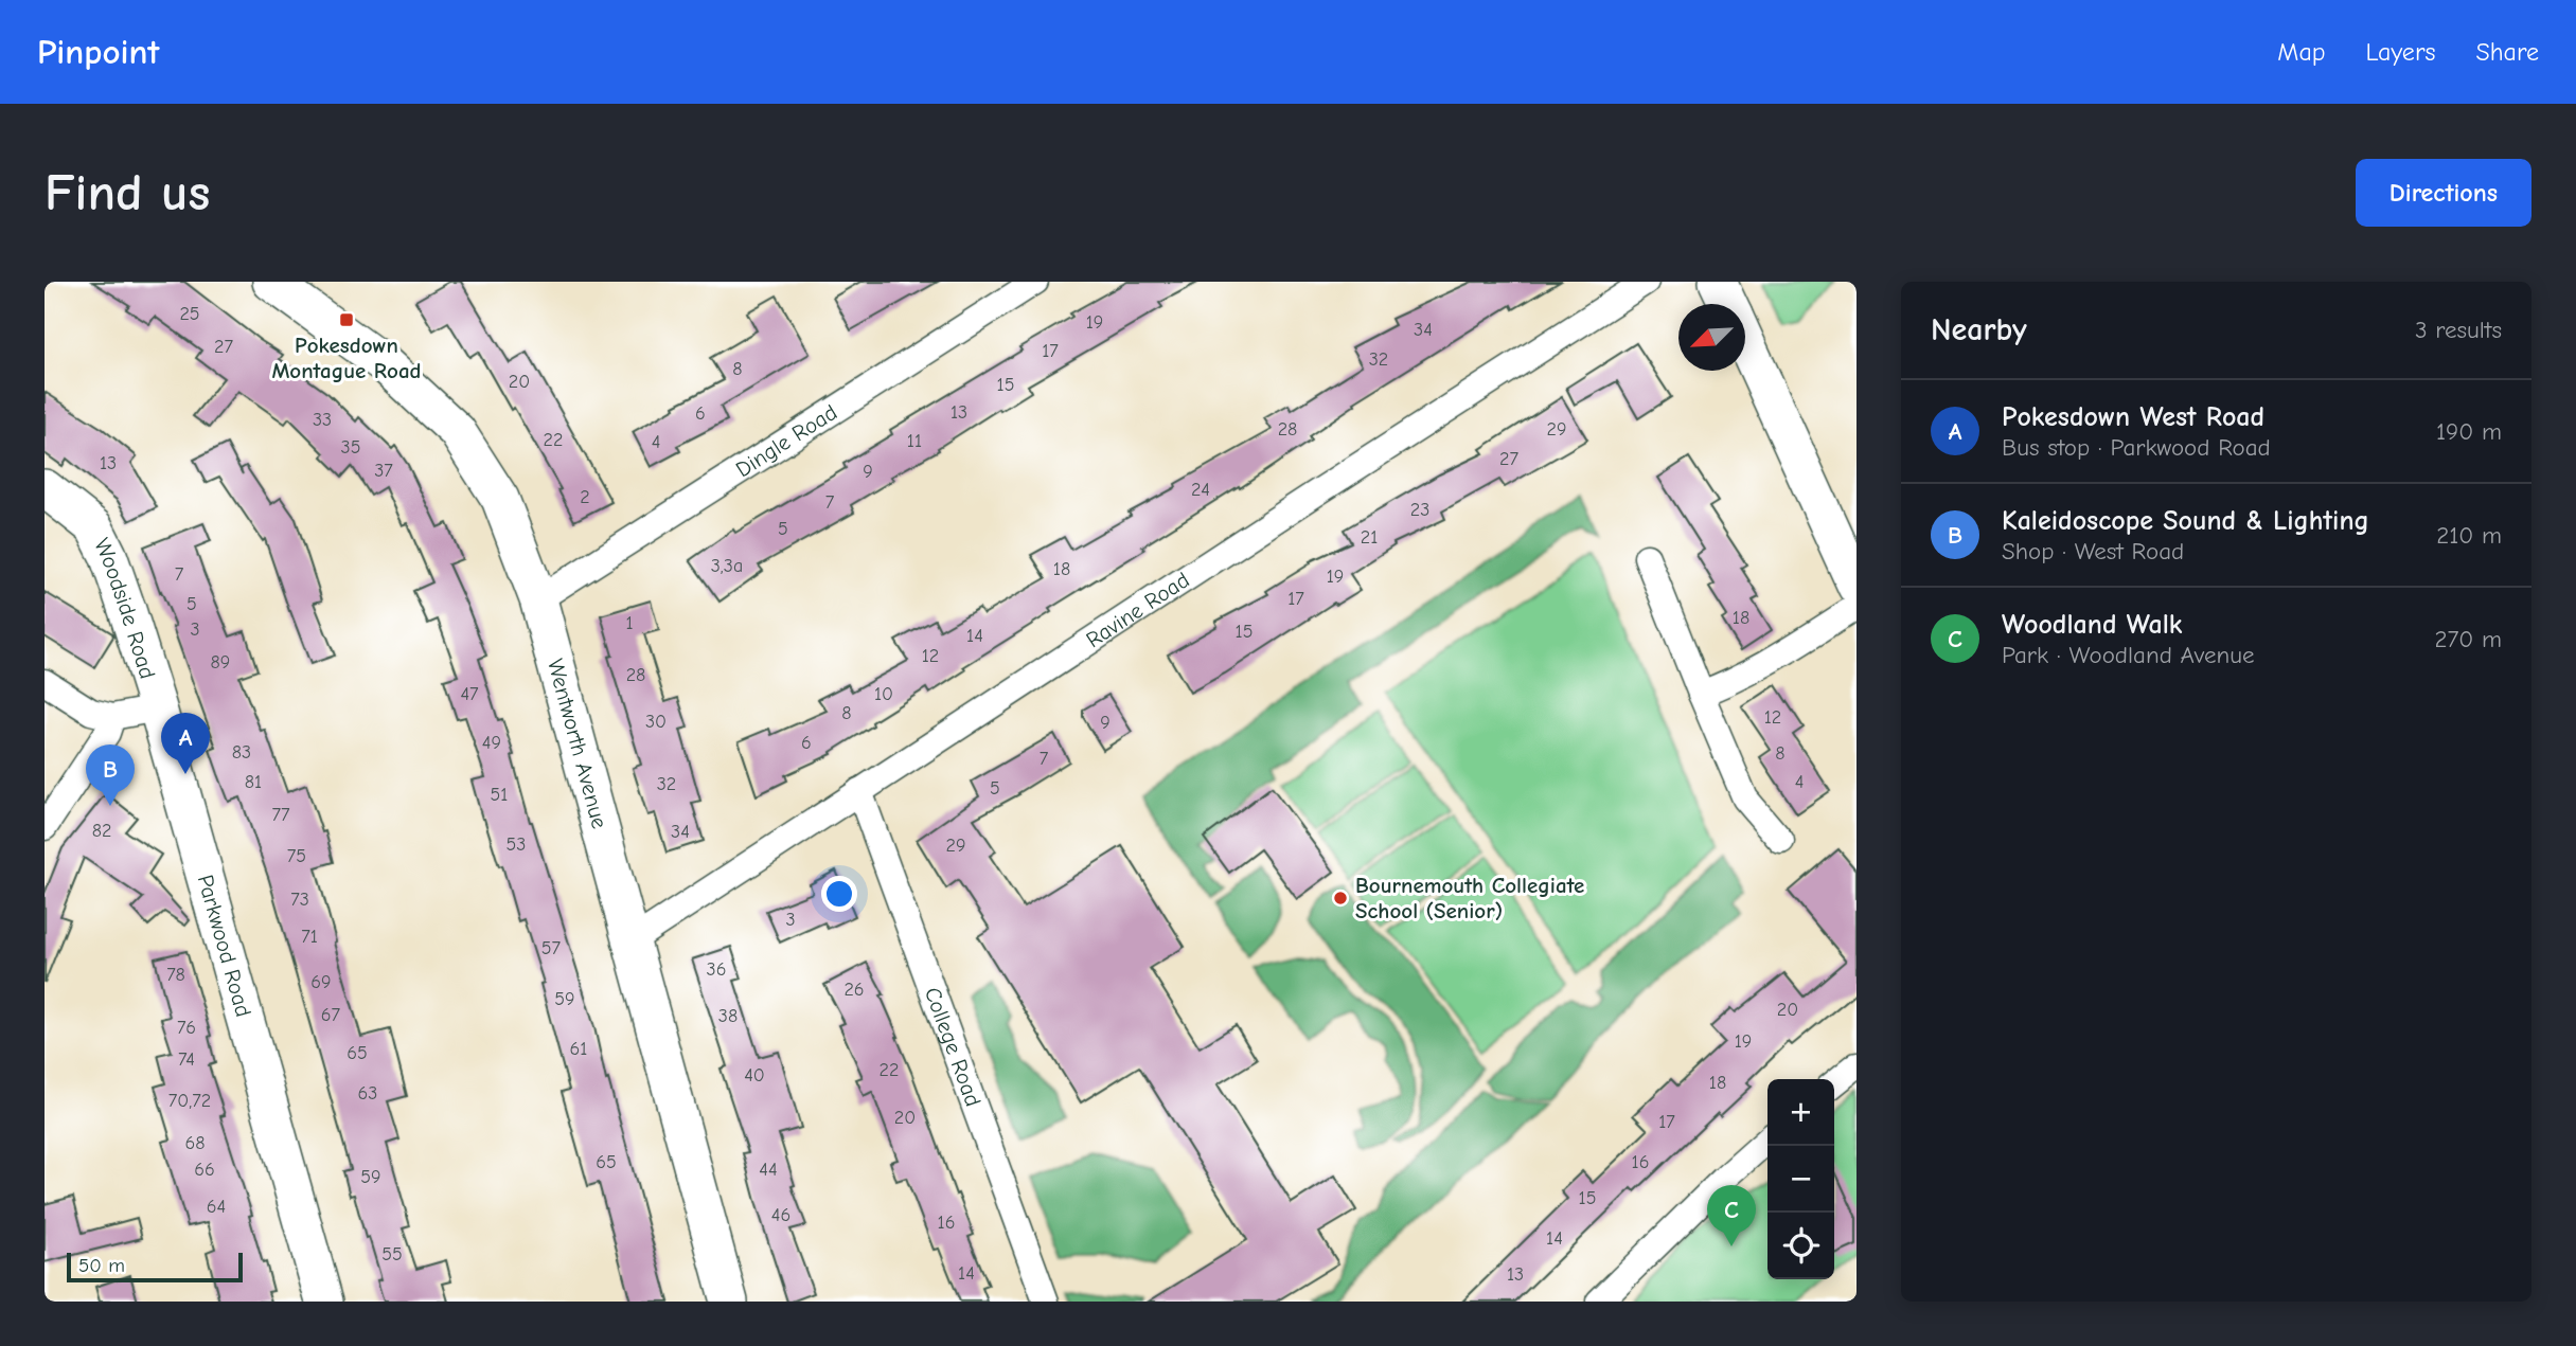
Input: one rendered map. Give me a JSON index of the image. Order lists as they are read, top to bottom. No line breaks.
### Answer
{"streets":{"street":["Dingle Road","Woodside Road","Ravine Road","Wentworth Avenue","Parkwood Road","College Road"]},"crossings":[["Dingle Road","Wentworth Avenue"],["Woodside Road","Parkwood Road"],["Ravine Road","Wentworth Avenue"],["Ravine Road","College Road"]],"places":{"transit":["Pokesdown Montague Road"],"other":["Bournemouth Collegiate School (Senior)"]},"house_numbers":["25","19","34","27","17","32","8","20","15","13","6","33","28","29","22","11","4","35","27","13","37","9","24","2","7","23","5","21","3,3a","18","7","19","17","5","18","1","3","15","14","12","89","28","47","10","8","12","30","9","49","6","83","8","7","81","4","32","5","51","77","82","34","53","29","75","73","3","71","57","36","78","69","26","59","20","67","38","76","19","61","65","74","22","40","18","63","70,72","20","17","68","65","16","66","44","59","15","64","46","16","14","55","14","13"],"scale_bar":"50 m","north":"bottom left","page":{"header":"Pinpoint","nav":["Map","Layers","Share"],"buttons":"Directions","title":"Find us","heading":["Nearby","3 results"],"list":[{"mark":"A","name":"Pokesdown West Road","note":"Bus stop · Parkwood Road","value":"190 m"},{"mark":"B","name":"Kaleidoscope Sound & Lighting","note":"Shop · West Road","value":"210 m"},{"mark":"C","name":"Woodland Walk","note":"Park · Woodland Avenue","value":"270 m"}],"pins":["A","B","C"],"map_buttons":["+","−"],"scale":"50 m"}}
